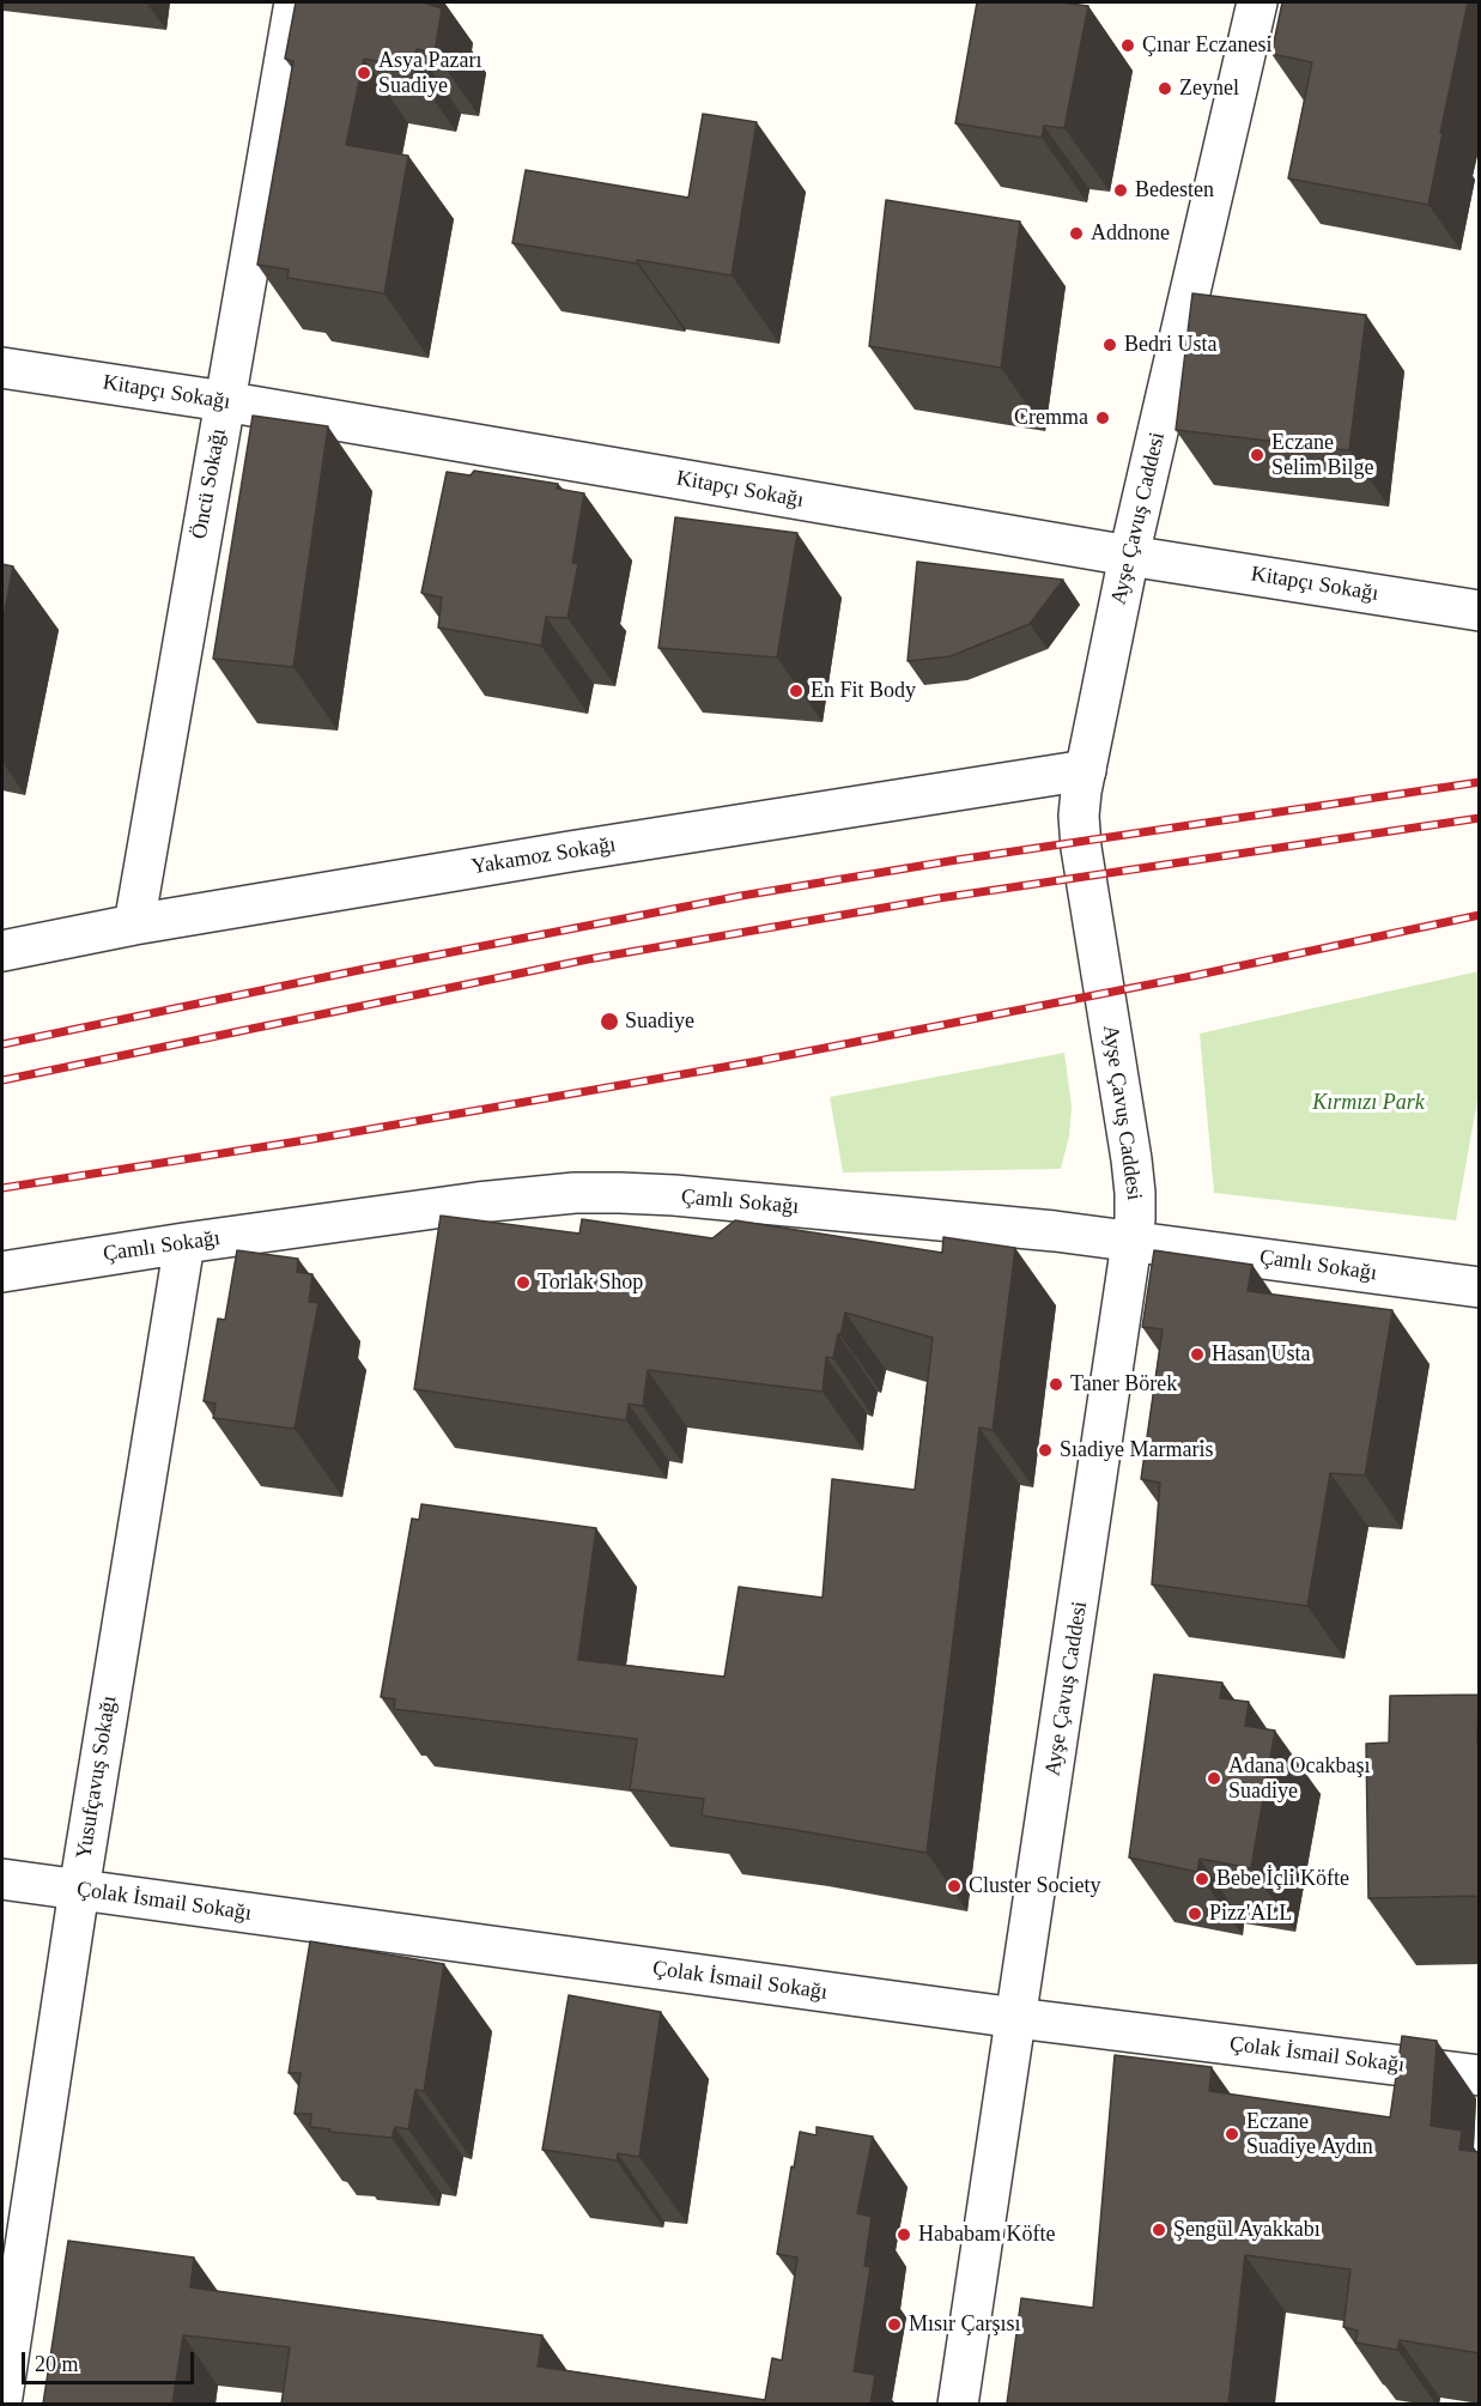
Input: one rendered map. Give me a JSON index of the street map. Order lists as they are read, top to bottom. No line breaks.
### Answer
{"streets":{"street":["Kitapçı Sokağı","Öncü Sokağı","Ayşe Çavuş Caddesi","Yakamoz Sokağı","Çamlı Sokağı","Yusufçavuş Sokağı","Çolak İsmail Sokağı"]},"crossings":[["Kitapçı Sokağı","Öncü Sokağı"],["Kitapçı Sokağı","Ayşe Çavuş Caddesi"],["Öncü Sokağı","Yakamoz Sokağı"],["Ayşe Çavuş Caddesi","Yakamoz Sokağı"],["Ayşe Çavuş Caddesi","Çamlı Sokağı"],["Ayşe Çavuş Caddesi","Çolak İsmail Sokağı"],["Çamlı Sokağı","Yusufçavuş Sokağı"],["Yusufçavuş Sokağı","Çolak İsmail Sokağı"]],"parks":["Kırmızı Park"],"places":["Çınar Eczanesi","Asya Pazarı Suadiye","Zeynel","Bedesten","Addnone","Bedri Usta","Cremma","Eczane Selim Bilge","En Fit Body","Suadiye","Torlak Shop","Hasan Usta","Taner Börek","Sıadiye Marmaris","Adana Ocakbaşı Suadiye","Bebe İçli Köfte","Cluster Society","Pizz'ALL","Eczane Suadiye Aydın","Şengül Ayakkabı","Hababam Köfte","Mısır Çarşısı"],"scale_bar":"20 m"}
